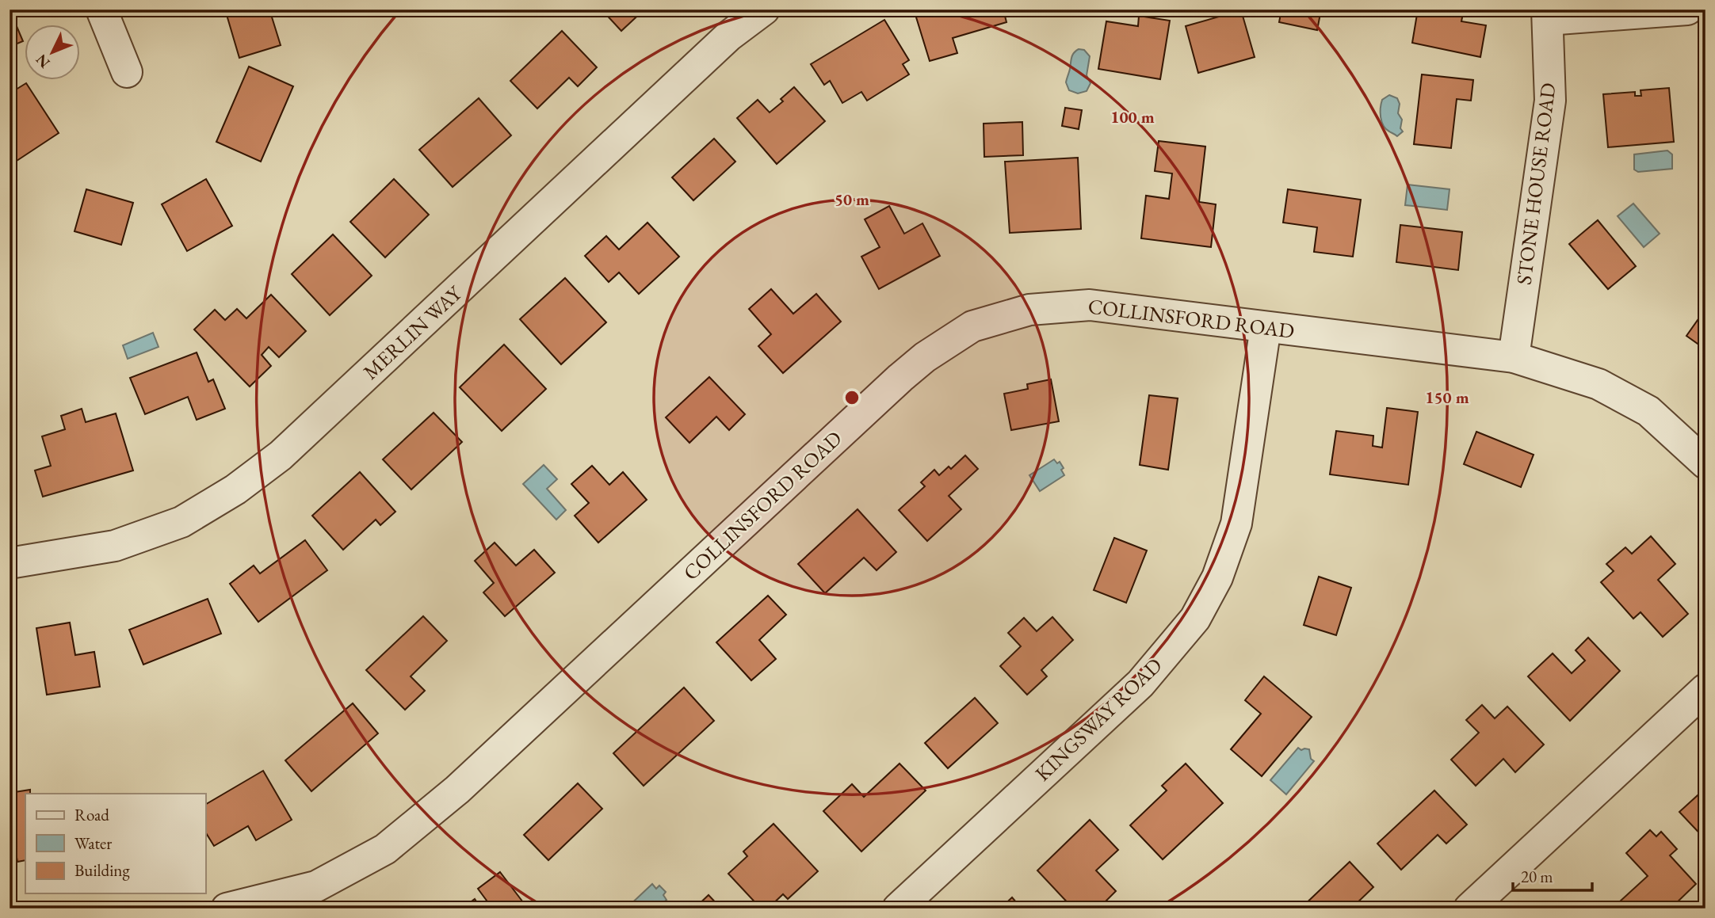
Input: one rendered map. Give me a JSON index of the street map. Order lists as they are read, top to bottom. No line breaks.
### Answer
{"streets":{"street":["STONE HOUSE ROAD","COLLINSFORD ROAD","MERLIN WAY","KINGSWAY ROAD"]},"crossings":[["STONE HOUSE ROAD","COLLINSFORD ROAD"],["COLLINSFORD ROAD","KINGSWAY ROAD"]],"legend":["Road","Water","Building"],"scale_bar":"20 m","north":"bottom left","rings":["100 m","50 m","150 m"]}
